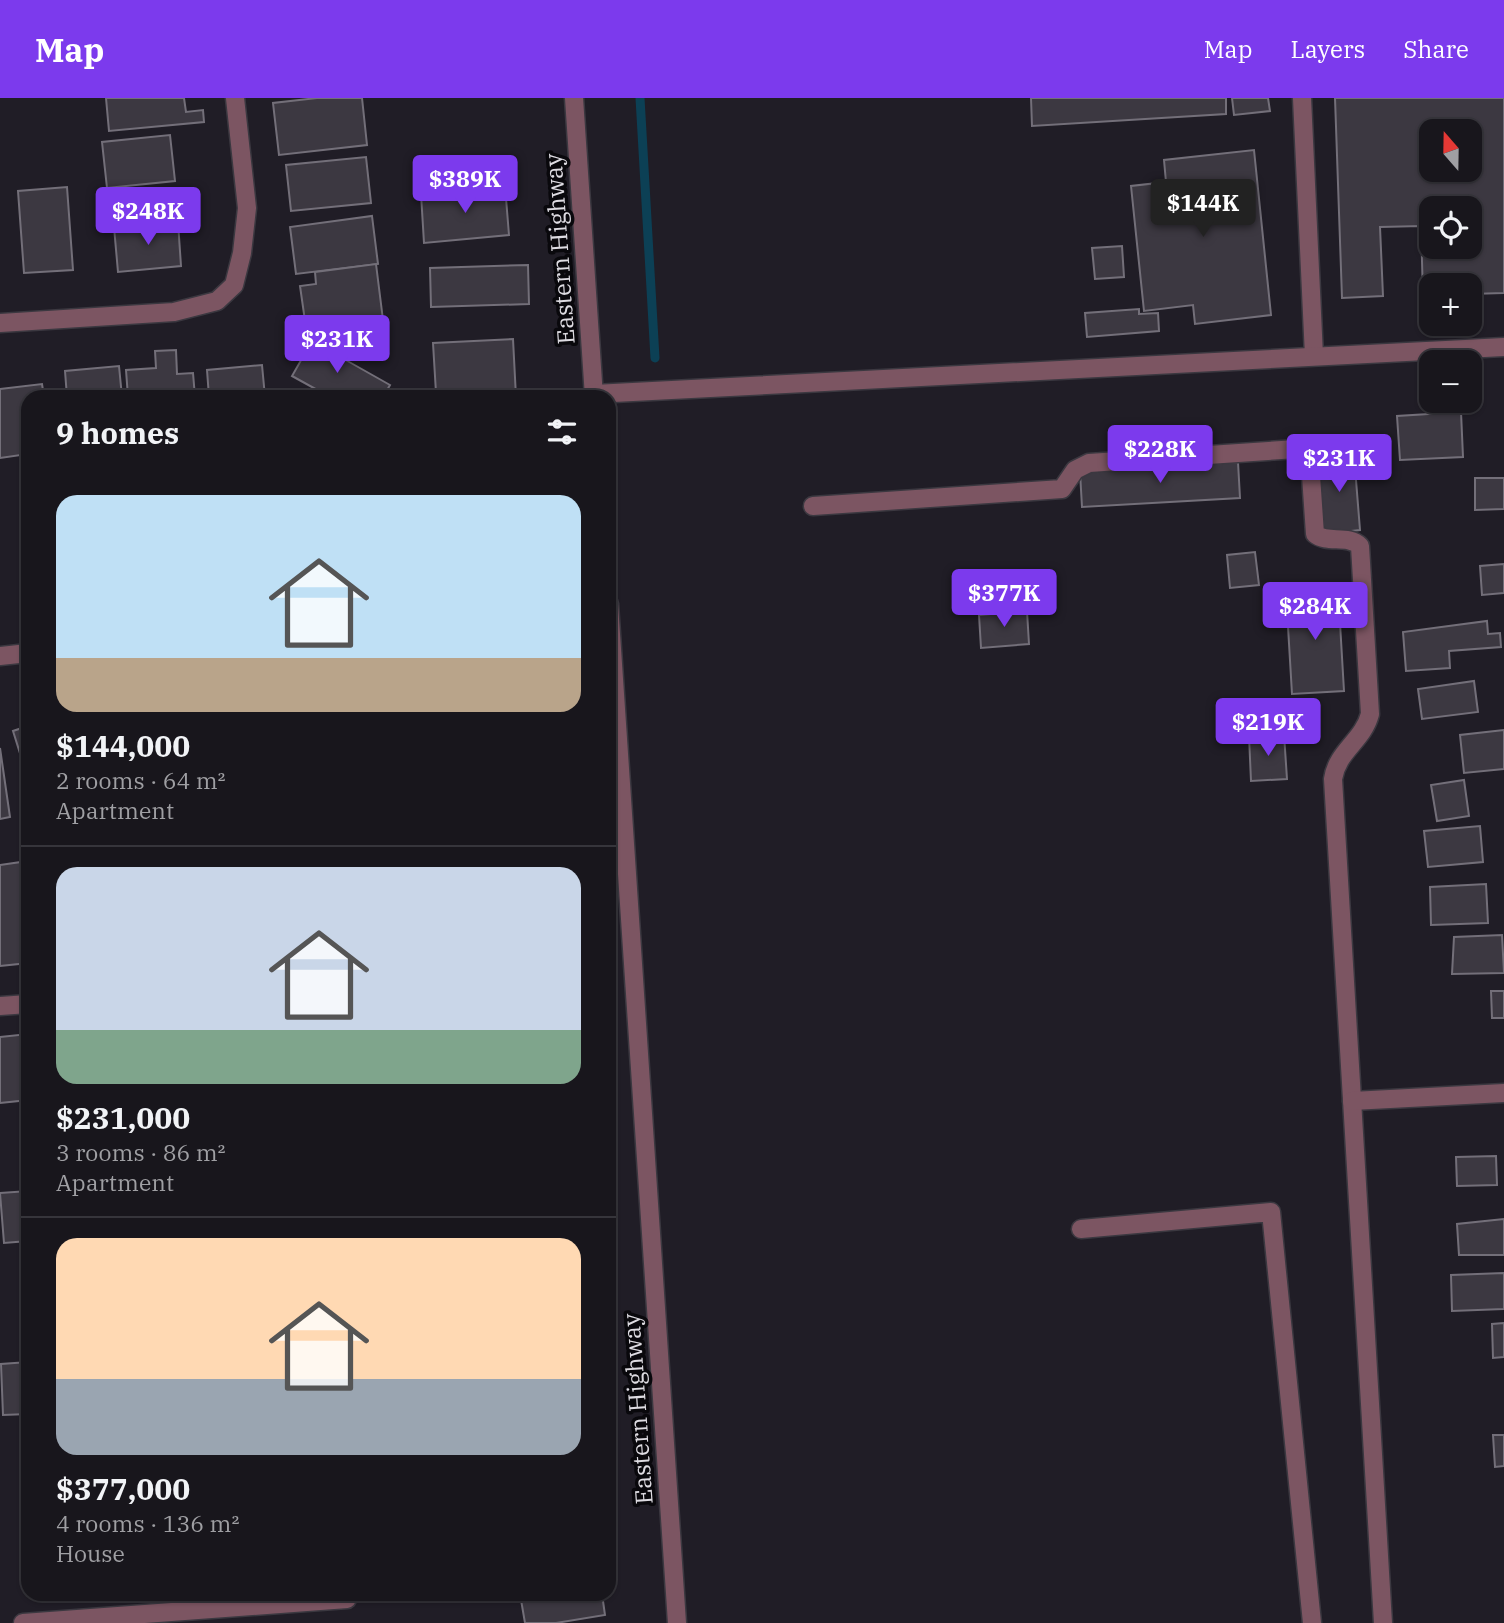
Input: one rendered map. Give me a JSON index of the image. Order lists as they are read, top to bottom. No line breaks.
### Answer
{"streets":{"street":["Eastern Highway"]},"north":"top","page":{"header":"Map","nav":["Map","Layers","Share"],"map_buttons":["+","−"],"price":["$389K","$144K","$248K","$231K","$228K","$231K","$377K","$284K","$219K"],"heading":"9 homes","list":[{"name":"$144,000","note":"2 rooms · 64 m² · Apartment"},{"name":"$231,000","note":"3 rooms · 86 m² · Apartment"},{"name":"$377,000","note":"4 rooms · 136 m² · House"}]}}
